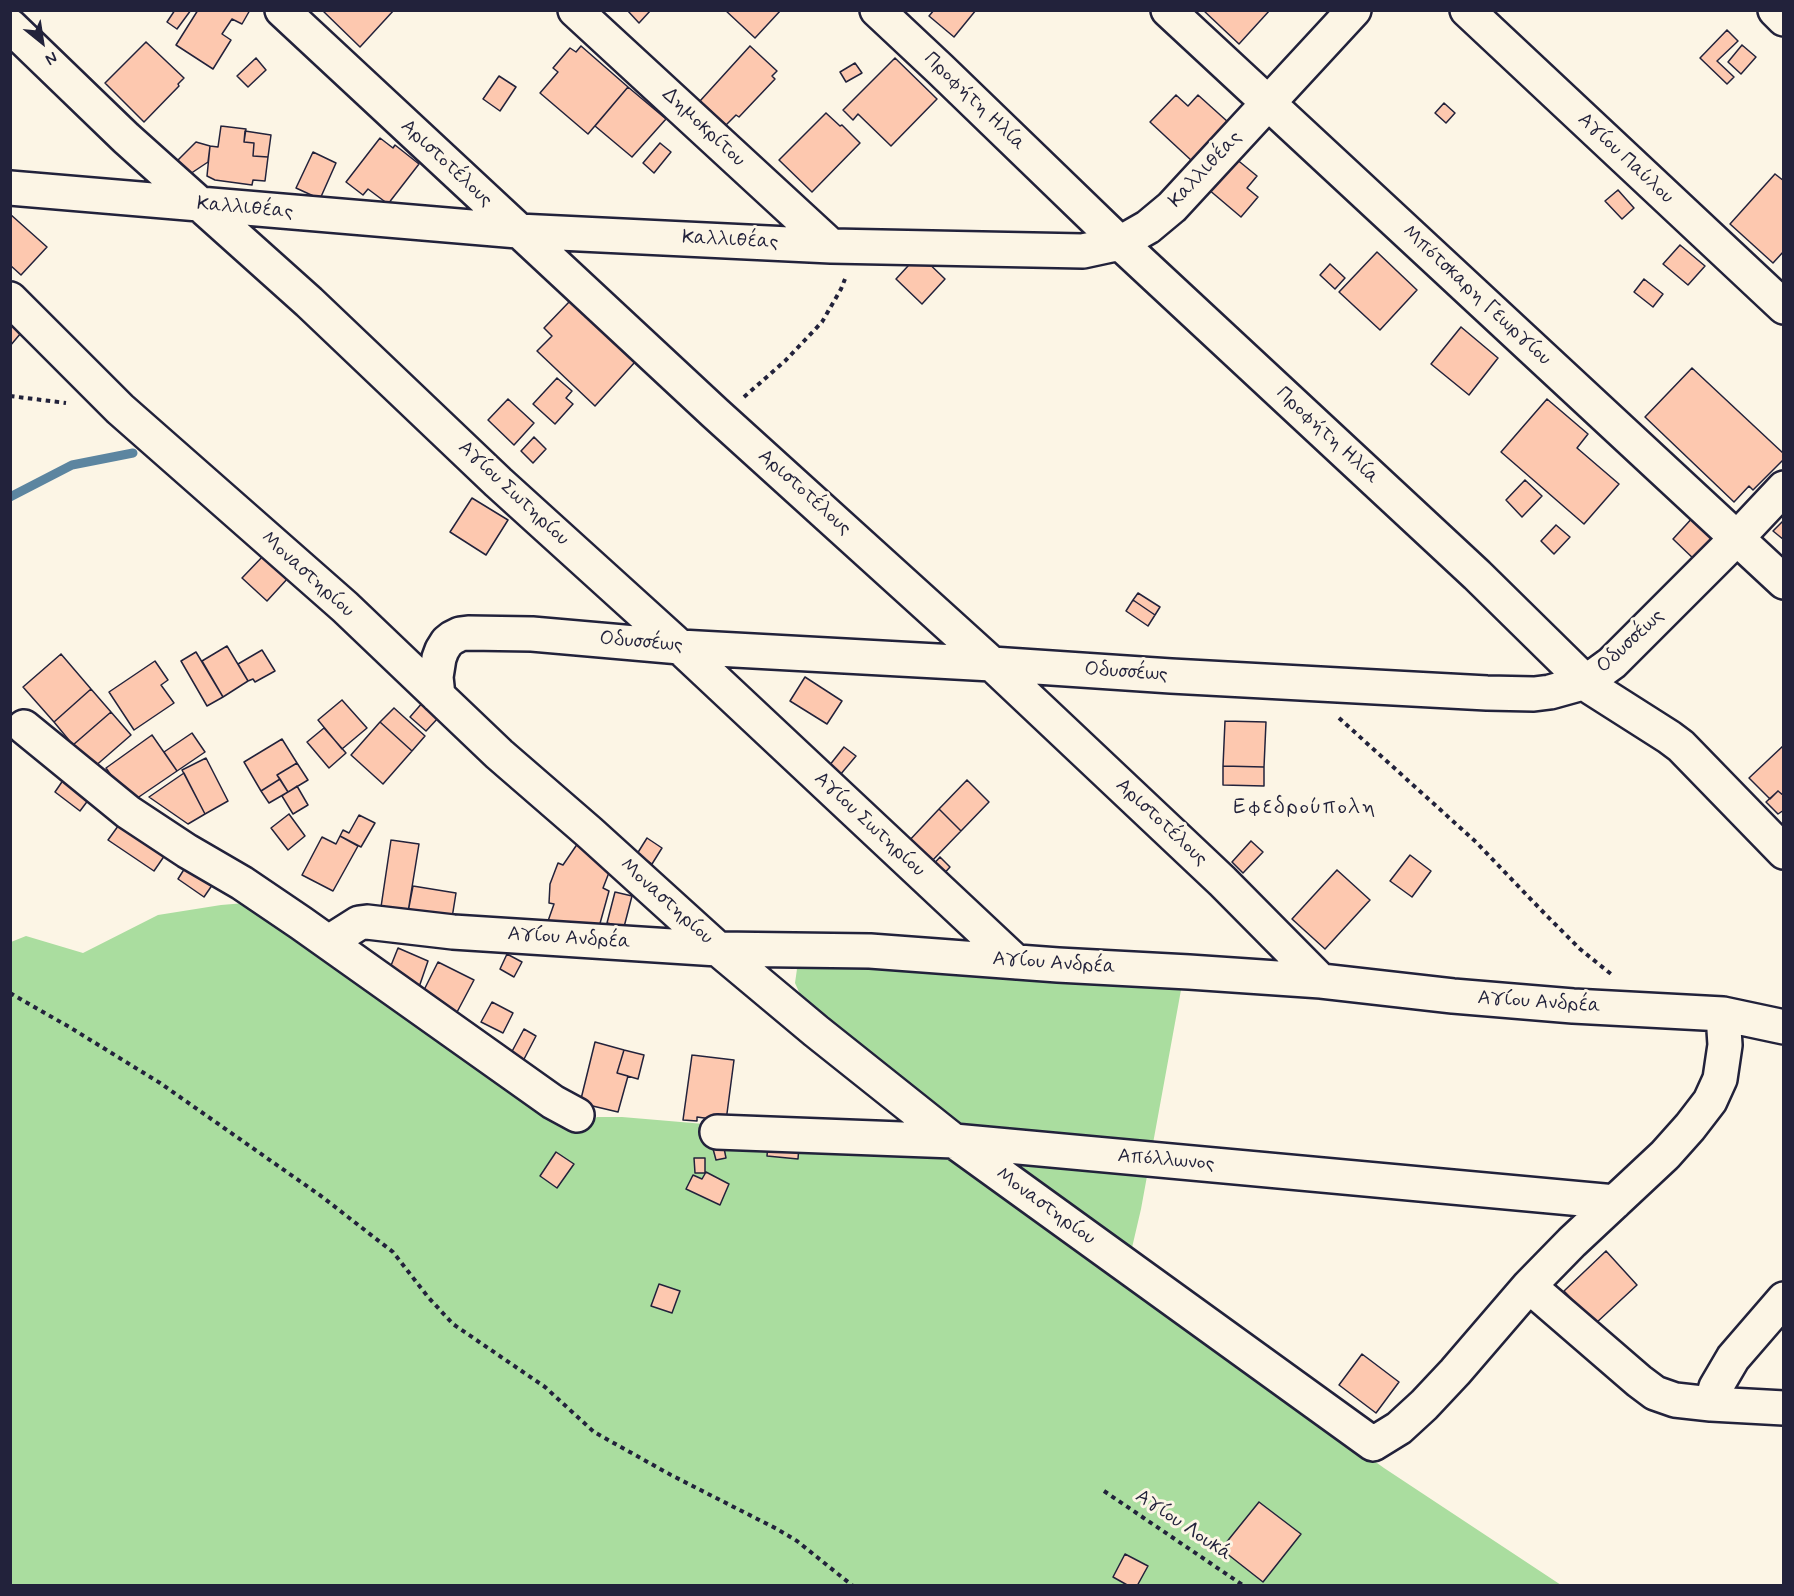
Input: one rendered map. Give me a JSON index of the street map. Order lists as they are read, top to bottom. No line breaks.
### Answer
{"streets":{"street":["Προφήτη Ηλία","Δημοκρίτου","Αγίου Παύλου","Αριστοτέλους","Καλλιθέας","Μπότσκαρη Γεωργίου","Αγίου Σωτηρίου","Μοναστηρίου","Οδυσσέως","Αγίου Ανδρέα","Απόλλωνος"],"path":["Αγίου Λουκά"]},"crossings":[["Προφήτη Ηλία","Καλλιθέας"],["Προφήτη Ηλία","Οδυσσέως"],["Δημοκρίτου","Καλλιθέας"],["Αριστοτέλους","Καλλιθέας"],["Αριστοτέλους","Οδυσσέως"],["Αριστοτέλους","Αγίου Ανδρέα"],["Καλλιθέας","Μπότσκαρη Γεωργίου"],["Καλλιθέας","Αγίου Σωτηρίου"],["Μπότσκαρη Γεωργίου","Οδυσσέως"],["Αγίου Σωτηρίου","Οδυσσέως"],["Αγίου Σωτηρίου","Αγίου Ανδρέα"],["Μοναστηρίου","Οδυσσέως"],["Μοναστηρίου","Αγίου Ανδρέα"],["Μοναστηρίου","Απόλλωνος"]],"districts":["Εφεδρούπολη"],"north":"bottom right"}
